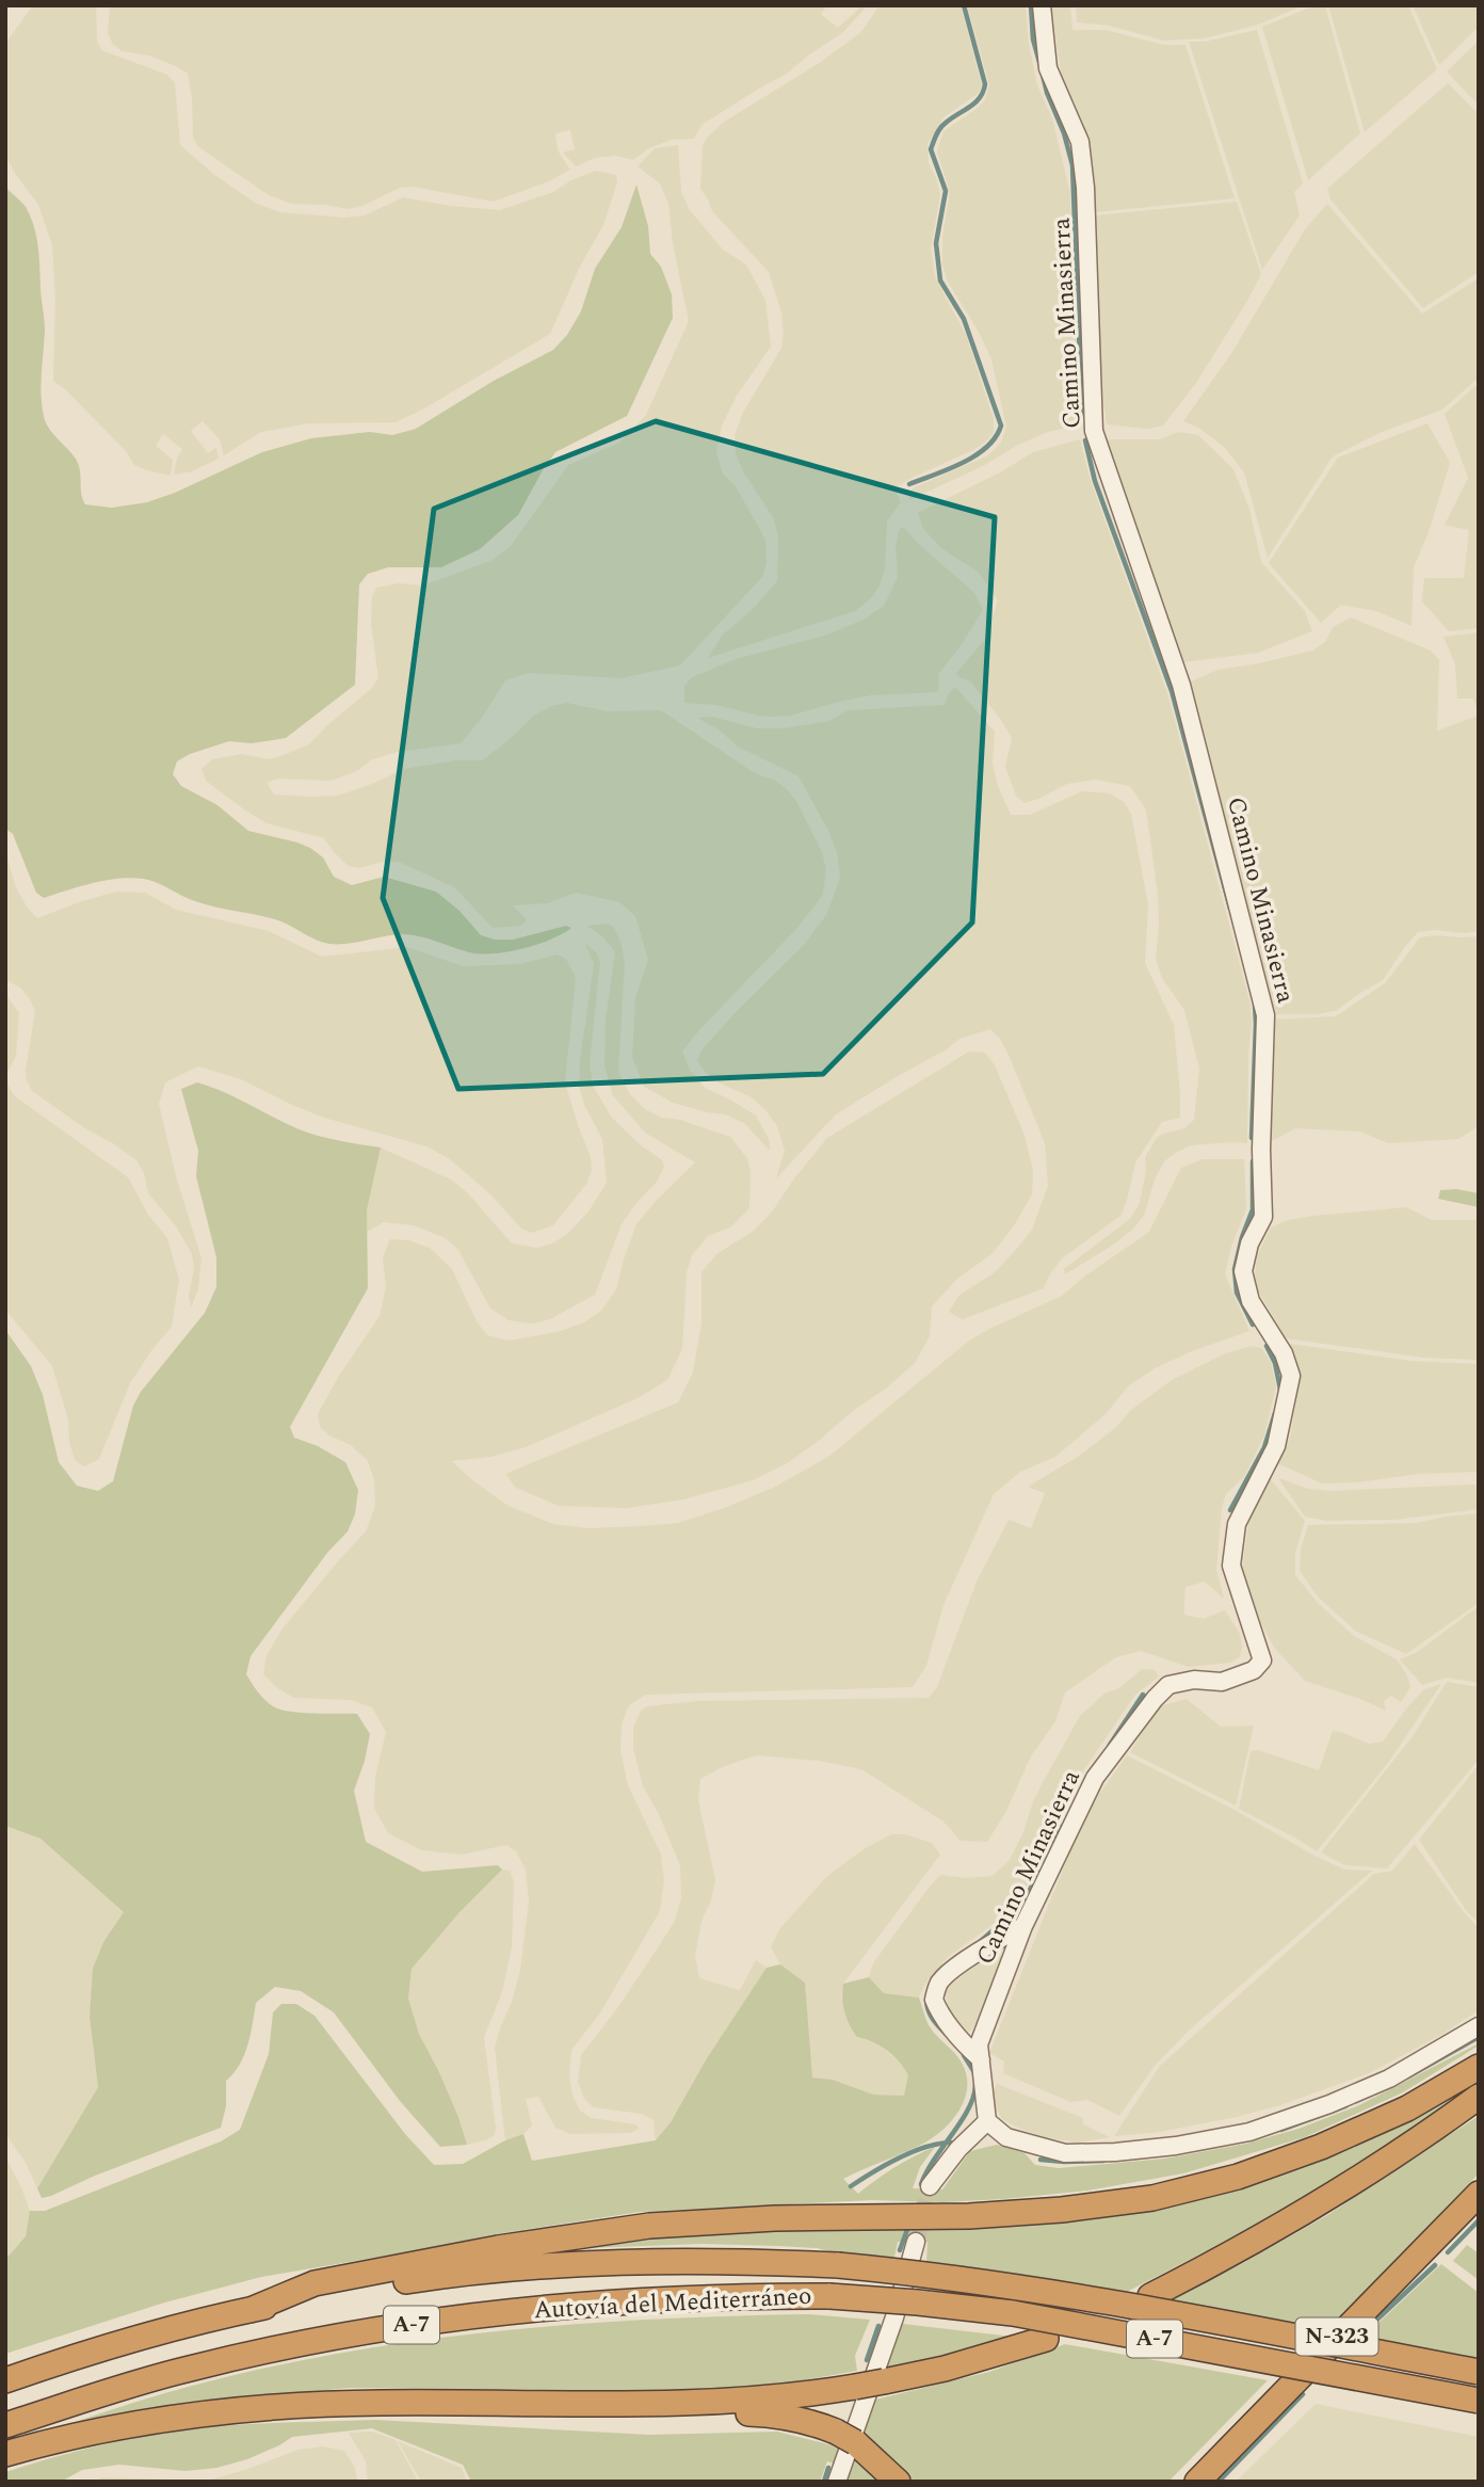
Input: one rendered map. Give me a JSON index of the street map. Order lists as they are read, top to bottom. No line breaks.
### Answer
{"streets":{"highway":["Autovía del Mediterráneo","A-7","N-323"],"street":["Camino Minasierra"]}}
